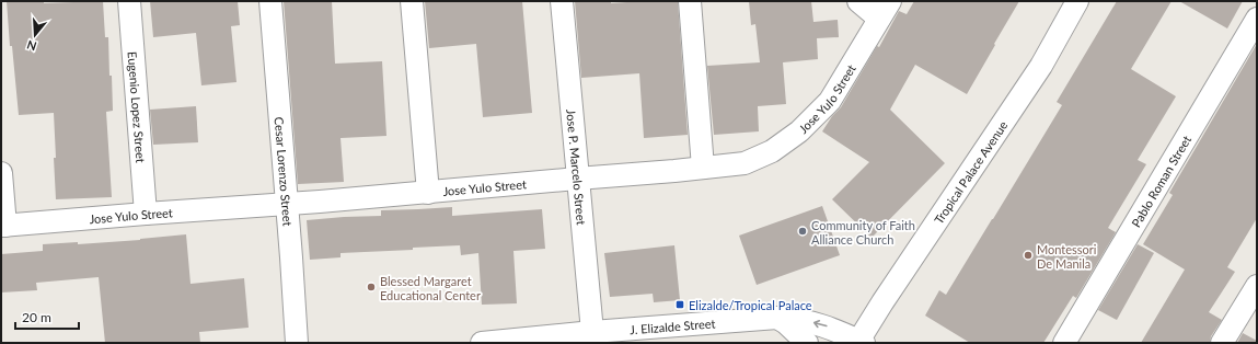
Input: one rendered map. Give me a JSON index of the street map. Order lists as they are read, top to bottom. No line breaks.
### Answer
{"streets":{"street":["Jose Yulo Street","Eugenio Lopez Street","Jose P. Marcelo Street","Cesar Lorenzo Street","Tropical Palace Avenue","Pablo Roman Street","J. Elizalde Street"]},"crossings":[["Jose Yulo Street","Eugenio Lopez Street"],["Jose Yulo Street","Jose P. Marcelo Street"],["Jose Yulo Street","Cesar Lorenzo Street"],["Jose P. Marcelo Street","J. Elizalde Street"],["Tropical Palace Avenue","J. Elizalde Street"]],"places":{"other":["Community of Faith Alliance Church","Montessori De Manila","Blessed Margaret Educational Center"],"transit":["Elizalde/Tropical Palace"]},"scale_bar":"20 m","north":"bottom"}
